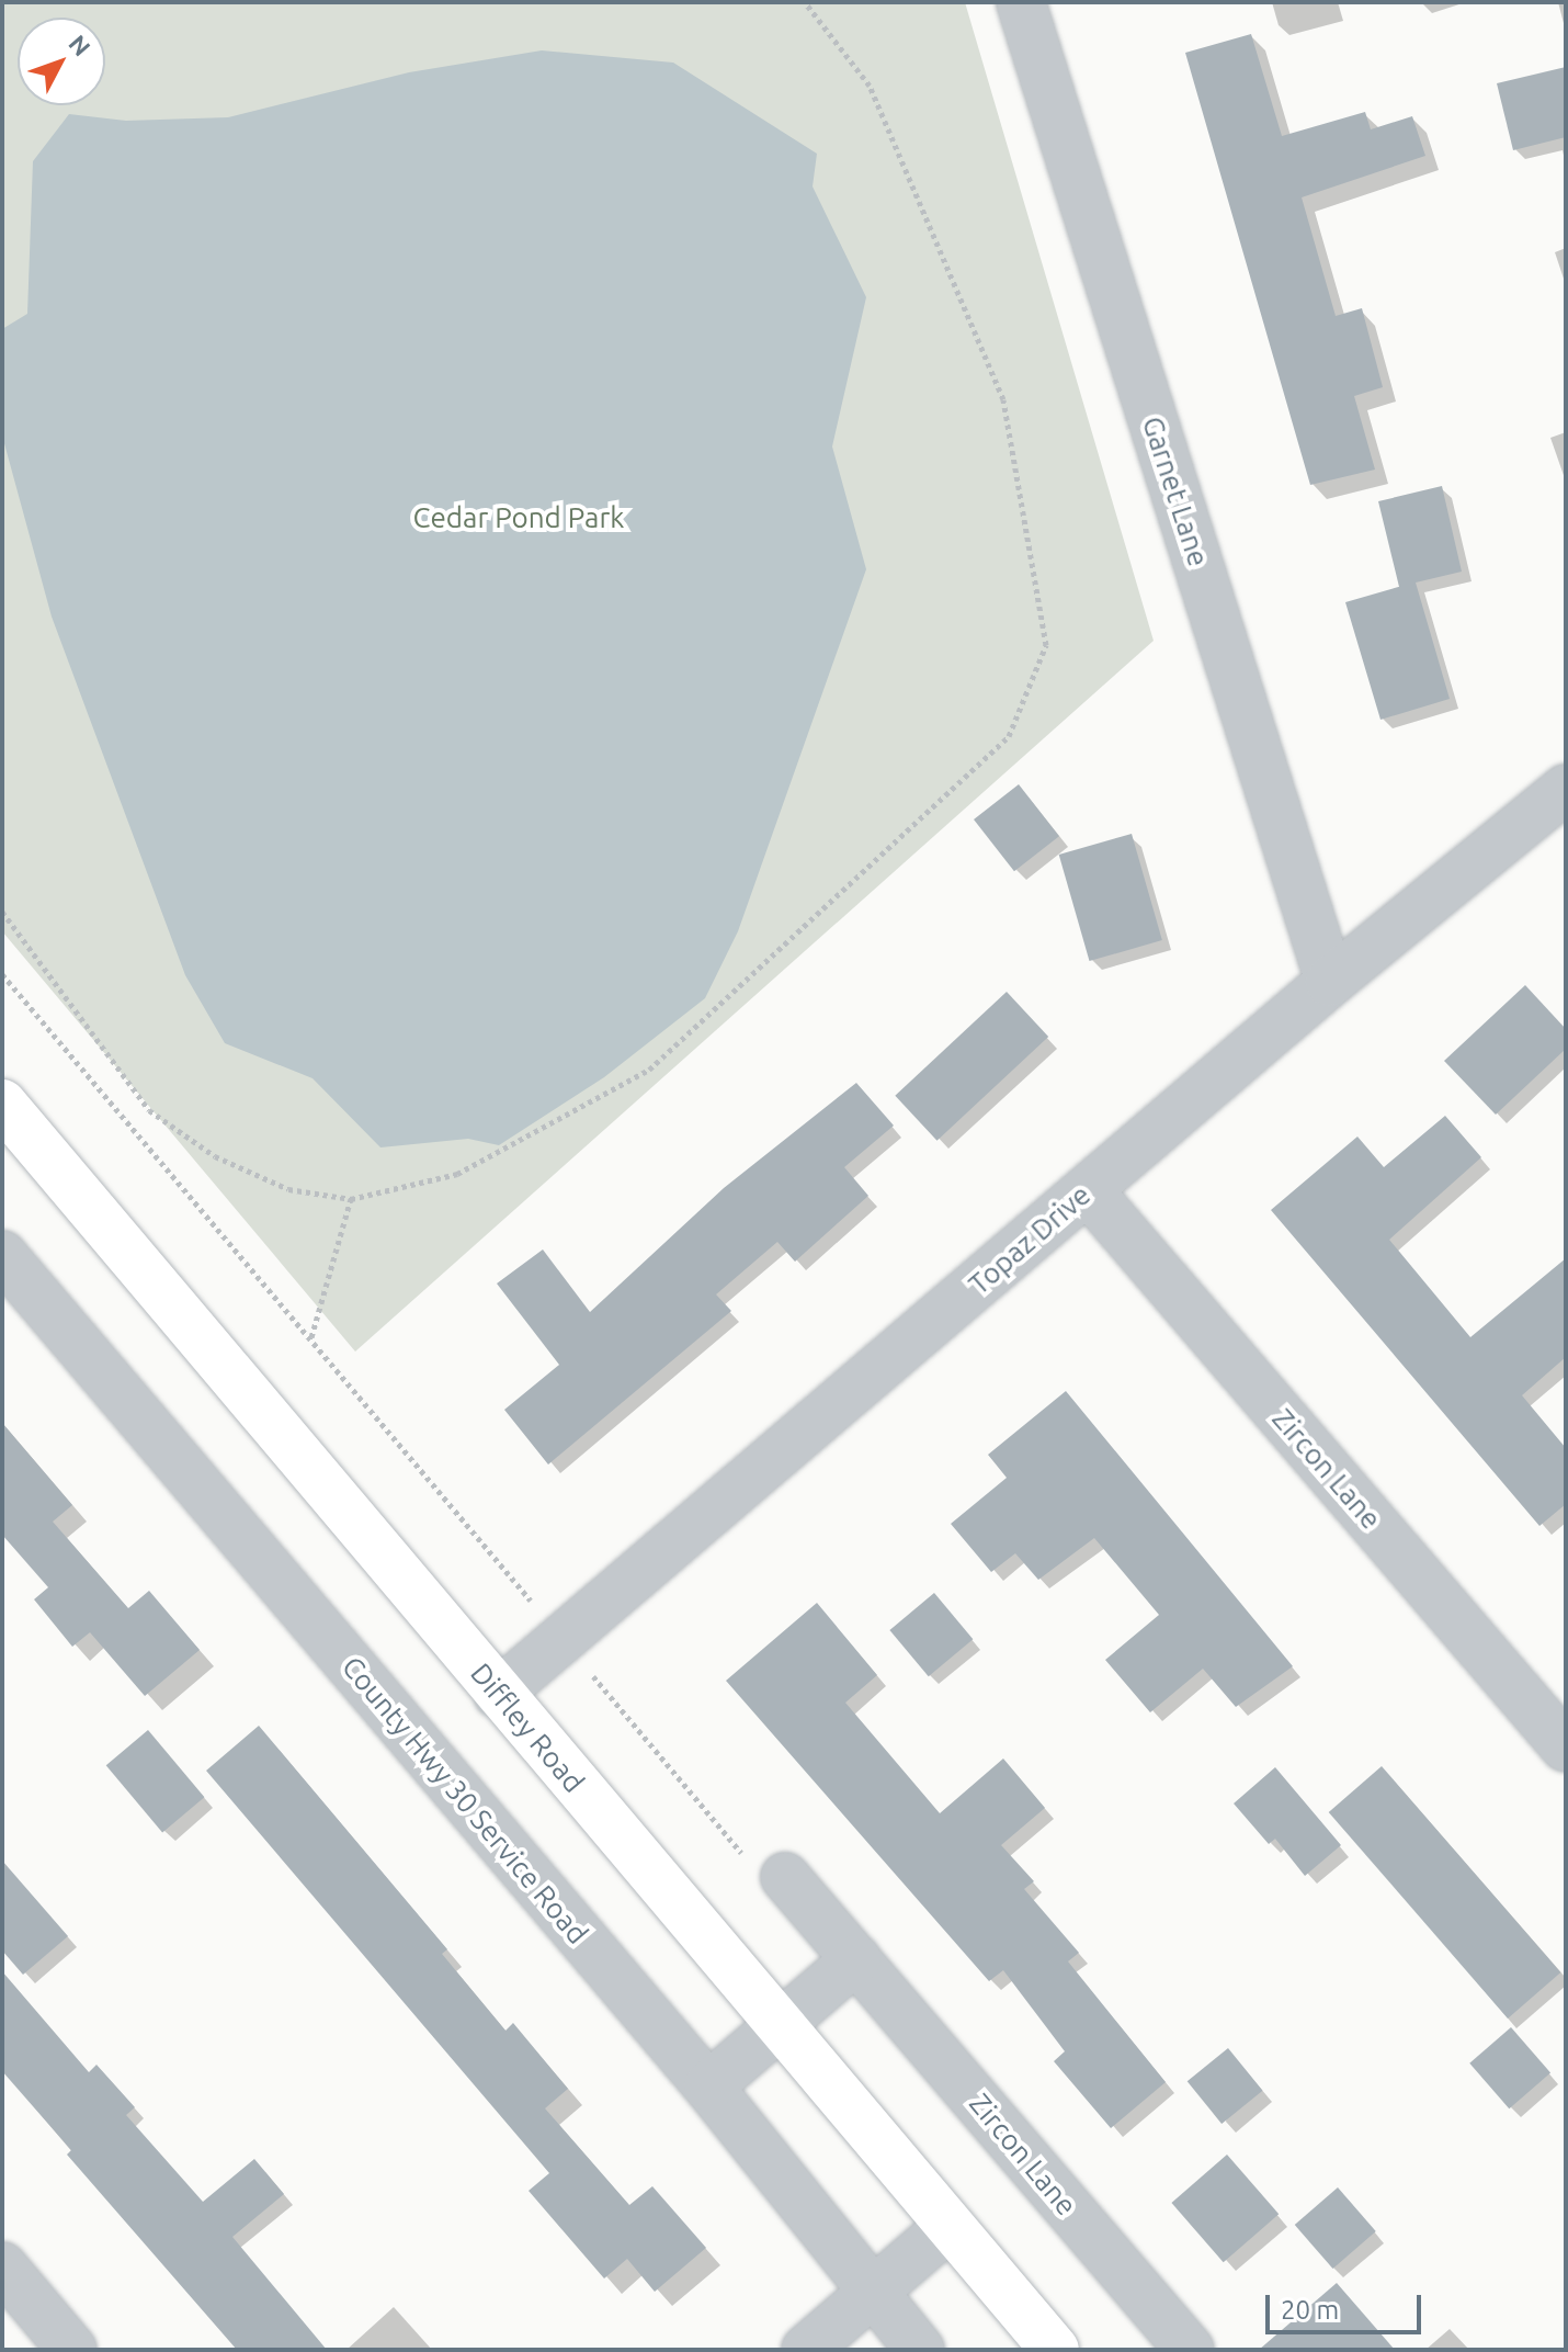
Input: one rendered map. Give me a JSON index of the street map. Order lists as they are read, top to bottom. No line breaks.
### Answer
{"streets":{"main road":["Diffley Road"],"street":["Garnet Lane","Topaz Drive","Zircon Lane","County Hwy 30 Service Road"]},"crossings":[["Garnet Lane","Topaz Drive"],["Topaz Drive","Zircon Lane"],["Topaz Drive","Diffley Road"]],"parks":["Cedar Pond Park"],"scale_bar":"20 m","north":"top right"}
